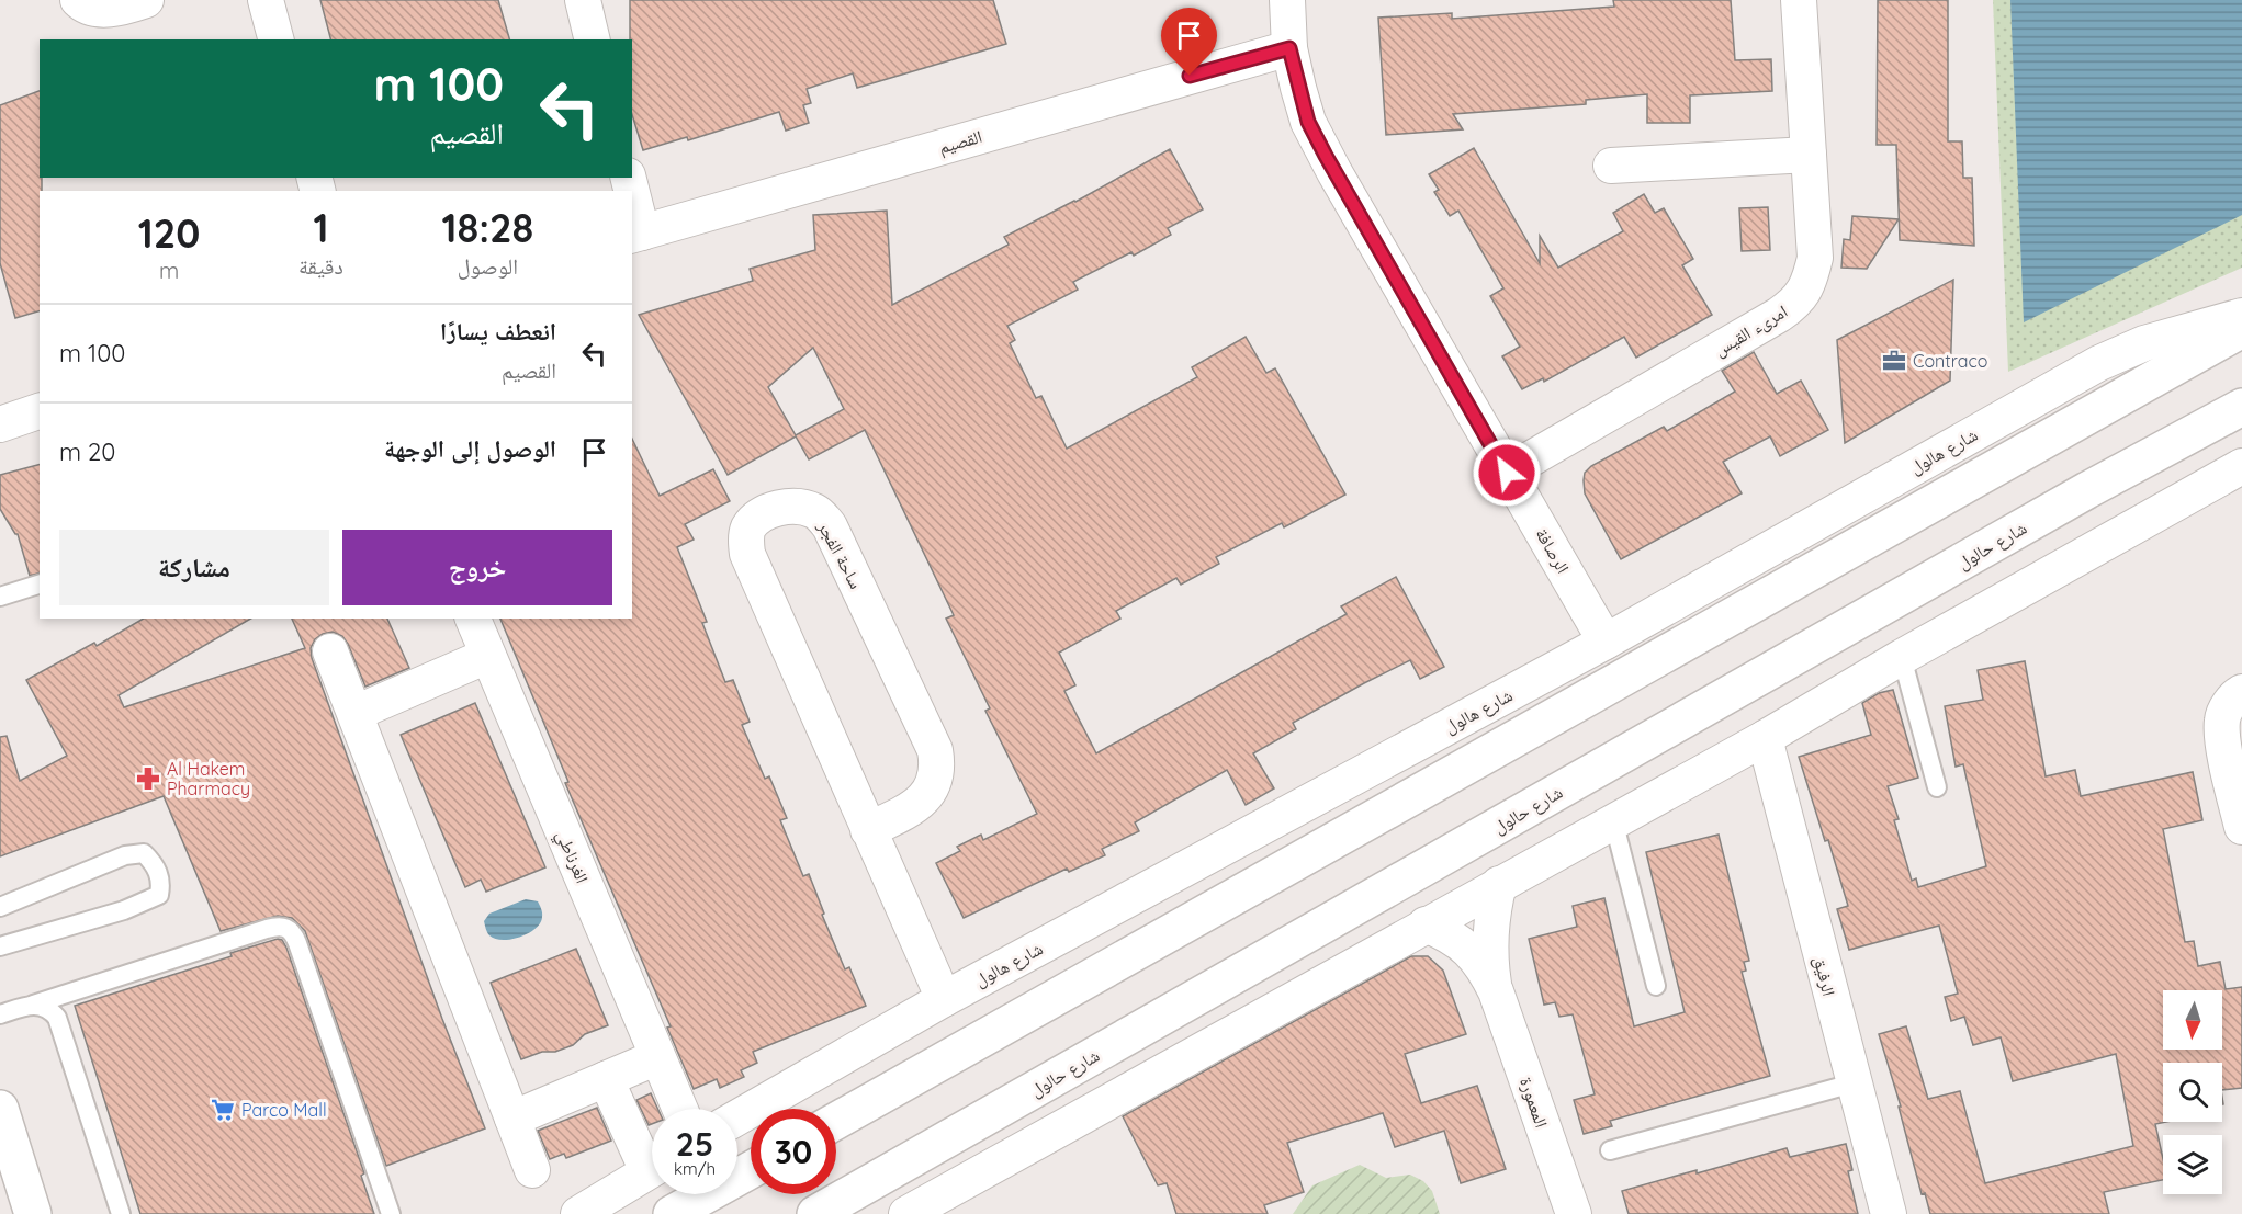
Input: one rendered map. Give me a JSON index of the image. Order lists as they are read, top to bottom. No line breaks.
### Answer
{"streets":{"main road":["شارع حالول"],"street":["القصيم","امرىء القيس","شارع هالول","الرصافة","ساحة الفجر","الغرناطي","الرفيق","المعمورة"]},"crossings":[["القصيم","الرصافة"],["امرىء القيس","الرصافة"],["شارع هالول","الرصافة"],["شارع هالول","ساحة الفجر"]],"places":{"office":["Contraco"],"pharmacy":["Al Hakem Pharmacy"],"supermarket":["Parco Mall"]},"north":"bottom","page":{"turn":["100 m","القصيم"],"eta":["18:28","الوصول","1","دقيقة","120","m"],"list":[{"name":"انعطف يسارًا","note":"القصيم","value":"100 m"},{"name":"الوصول إلى الوجهة","value":"20 m"}],"buttons":["خروج","مشاركة"],"speed":"25 km/h","limit":"30"}}
